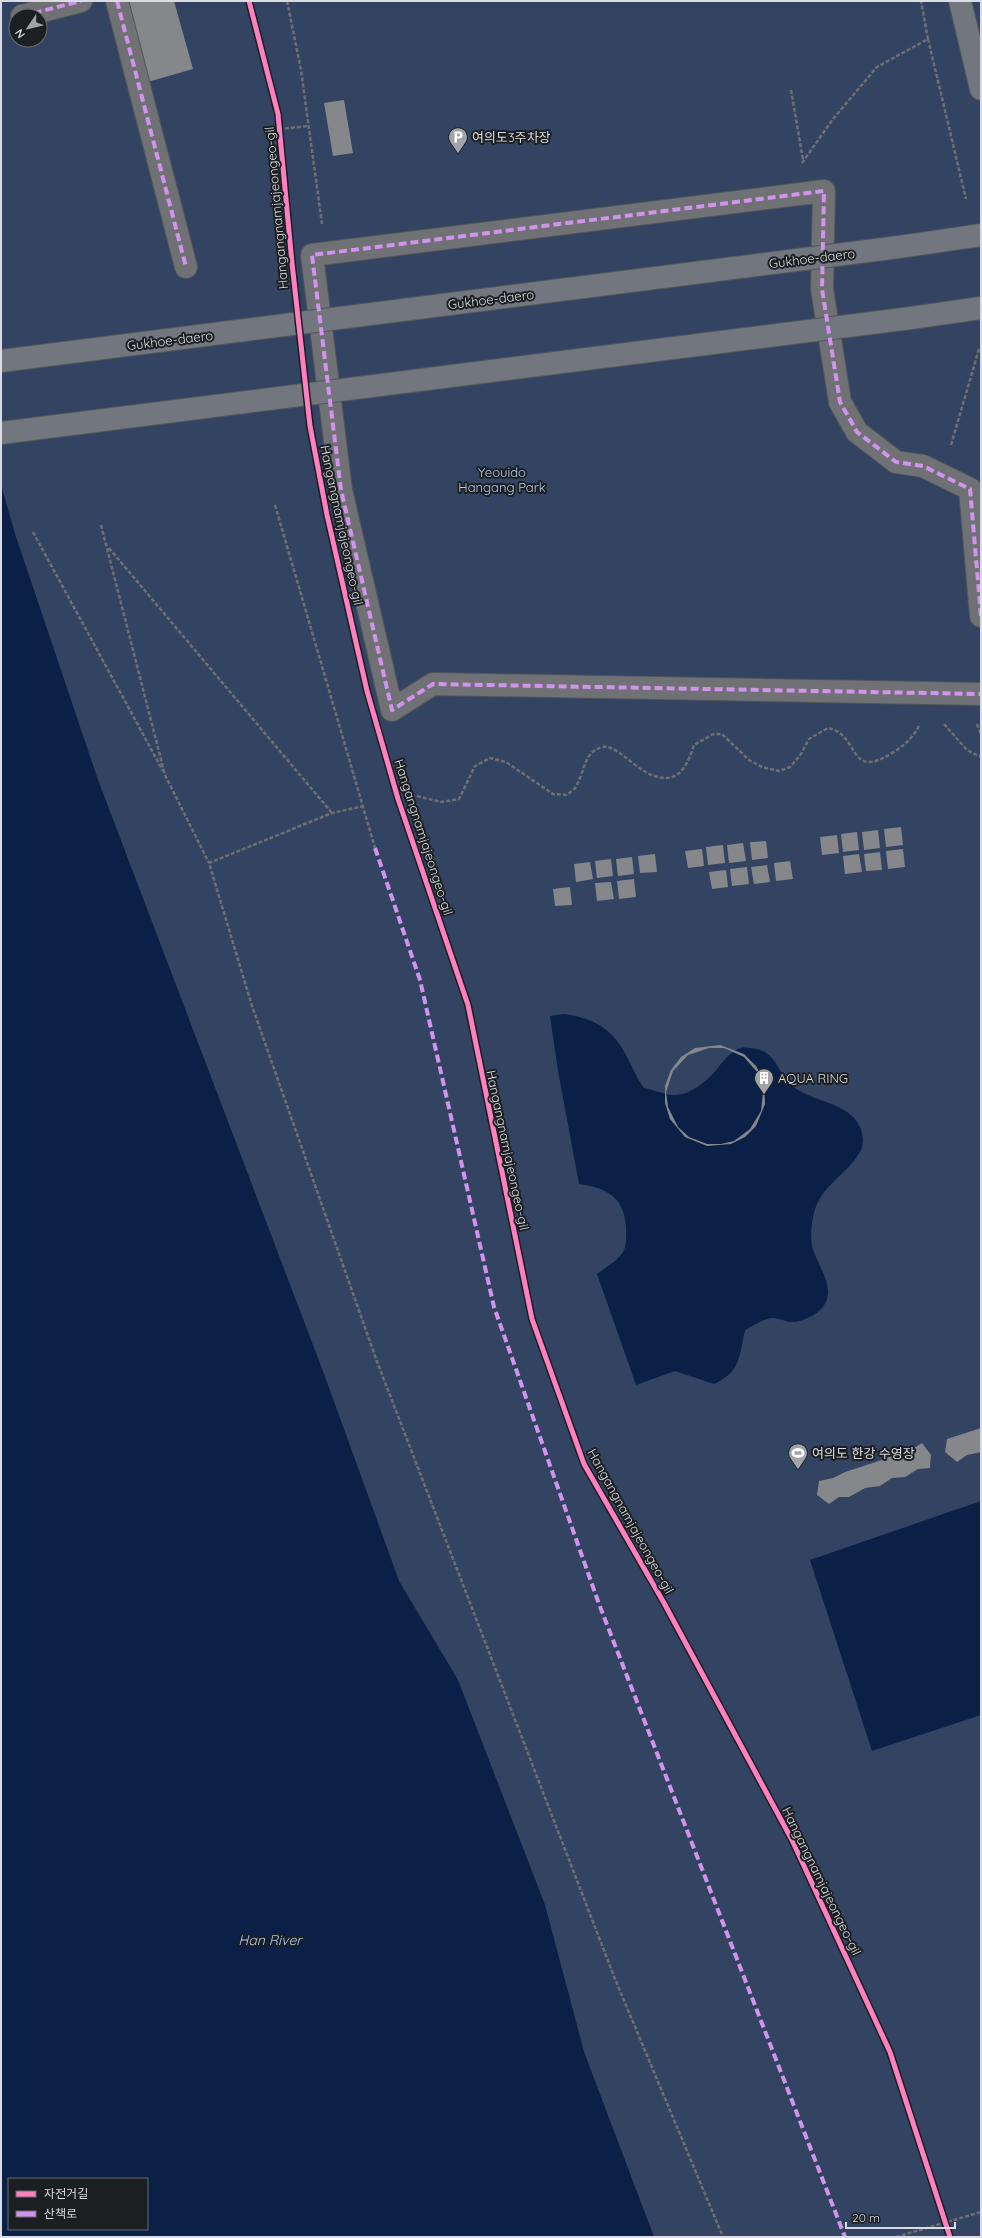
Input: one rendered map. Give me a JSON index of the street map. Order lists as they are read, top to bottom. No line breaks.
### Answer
{"streets":{"main road":["Gukhoe-daero"],"cycle path":["Hangangnamjajeongeo-gil"]},"water":["Han River"],"parks":["Yeouido Hangang Park"],"places":{"parking":["여의도3주차장"],"building":["AQUA RING"],"sports":["여의도 한강 수영장"]},"legend":["자전거길","산책로"],"scale_bar":"20 m","north":"bottom left"}
